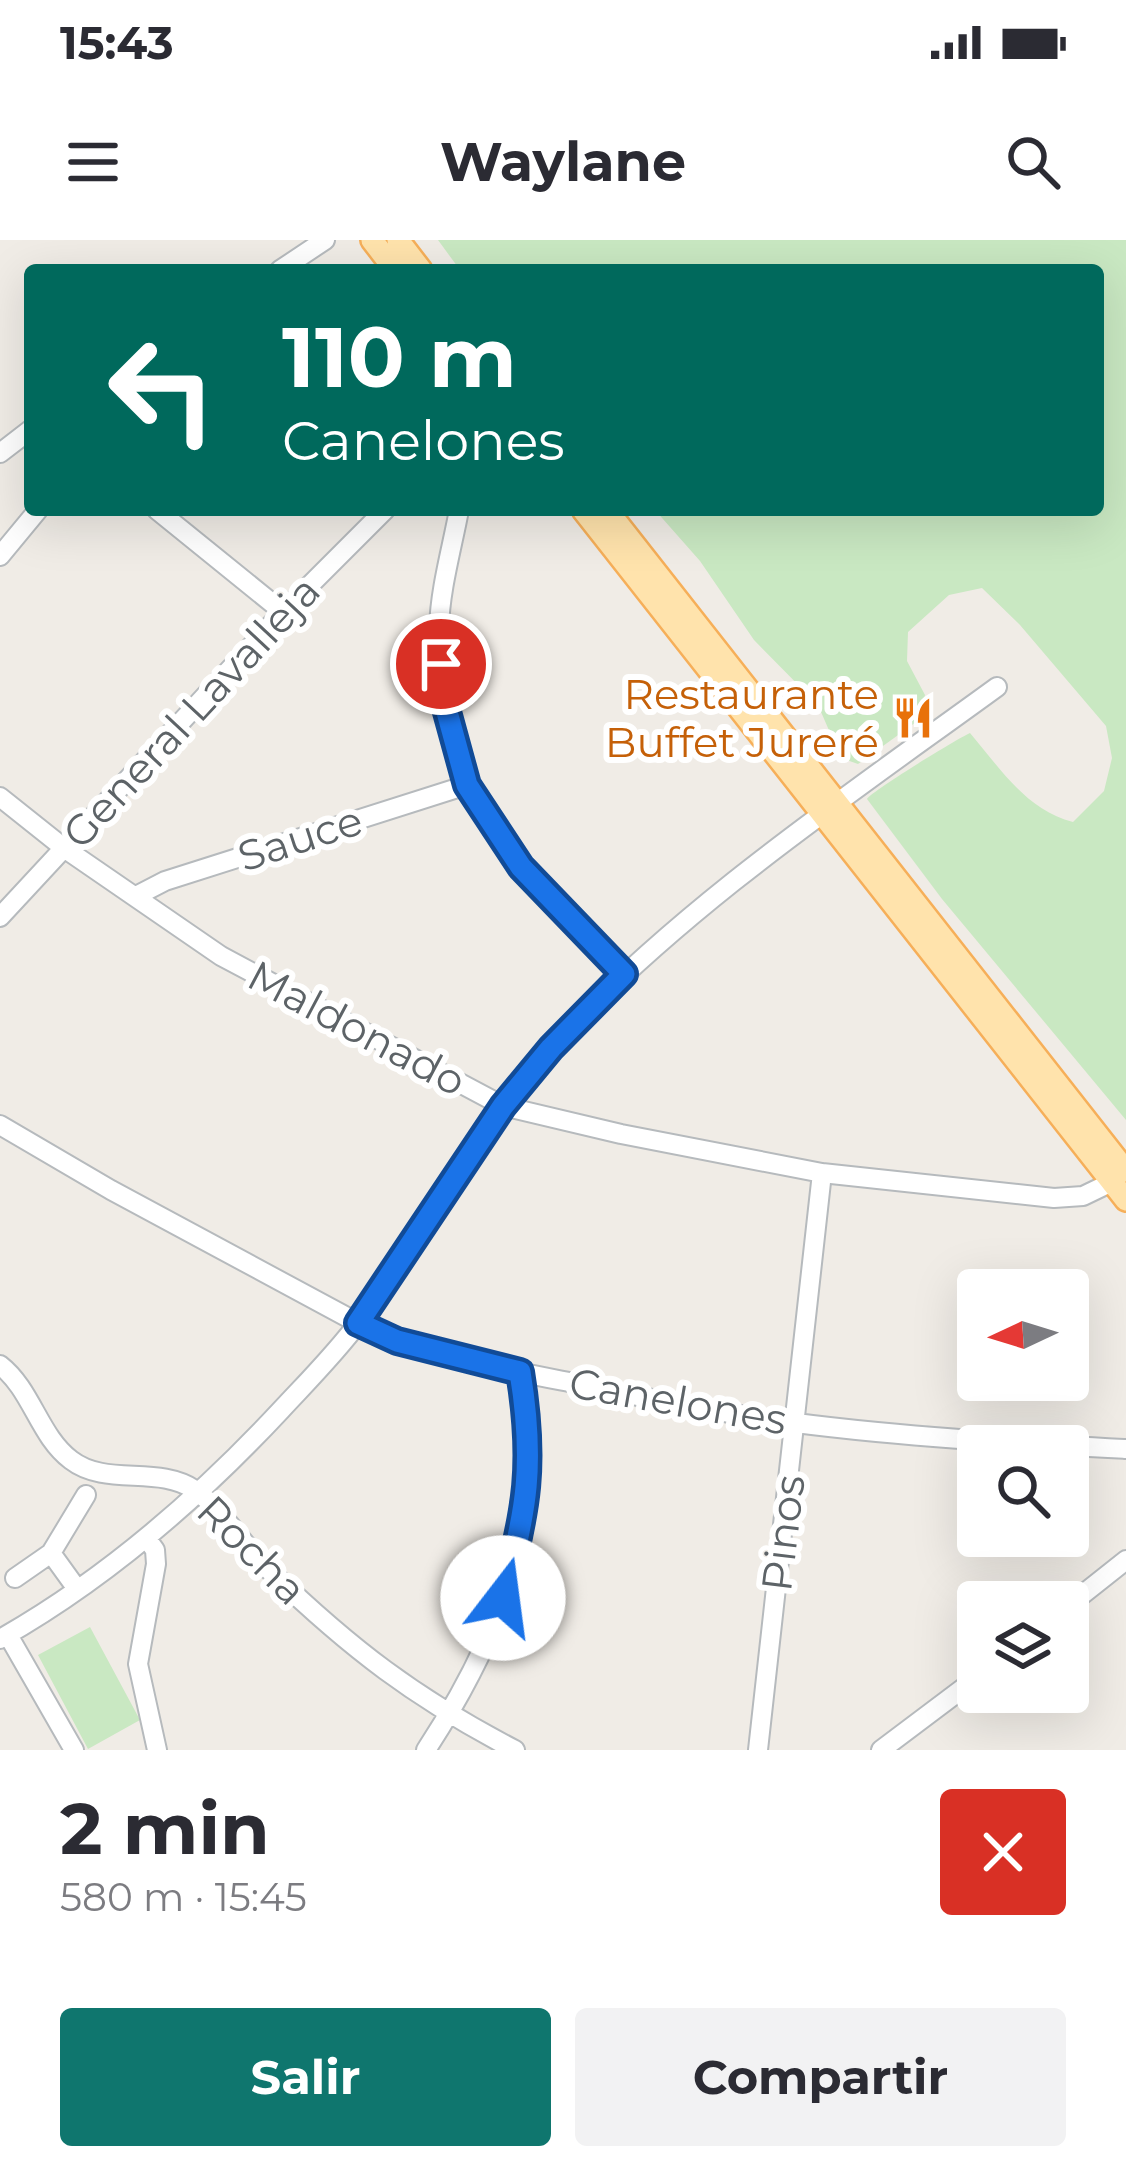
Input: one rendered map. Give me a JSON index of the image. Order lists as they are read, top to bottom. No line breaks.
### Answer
{"streets":{"street":["General Lavalleja","Sauce","Maldonado","Canelones","Pinos","Rocha"]},"crossings":[["General Lavalleja","Maldonado"],["Sauce","Maldonado"],["Maldonado","Pinos"],["Canelones","Pinos"]],"places":{"restaurant":["Restaurante Buffet Jureré"]},"north":"left","page":{"status":"15:43","header":"Waylane","turn":["110 m","Canelones"],"heading":["2 min","580 m · 15:45"],"buttons":["Salir","Compartir"]}}
